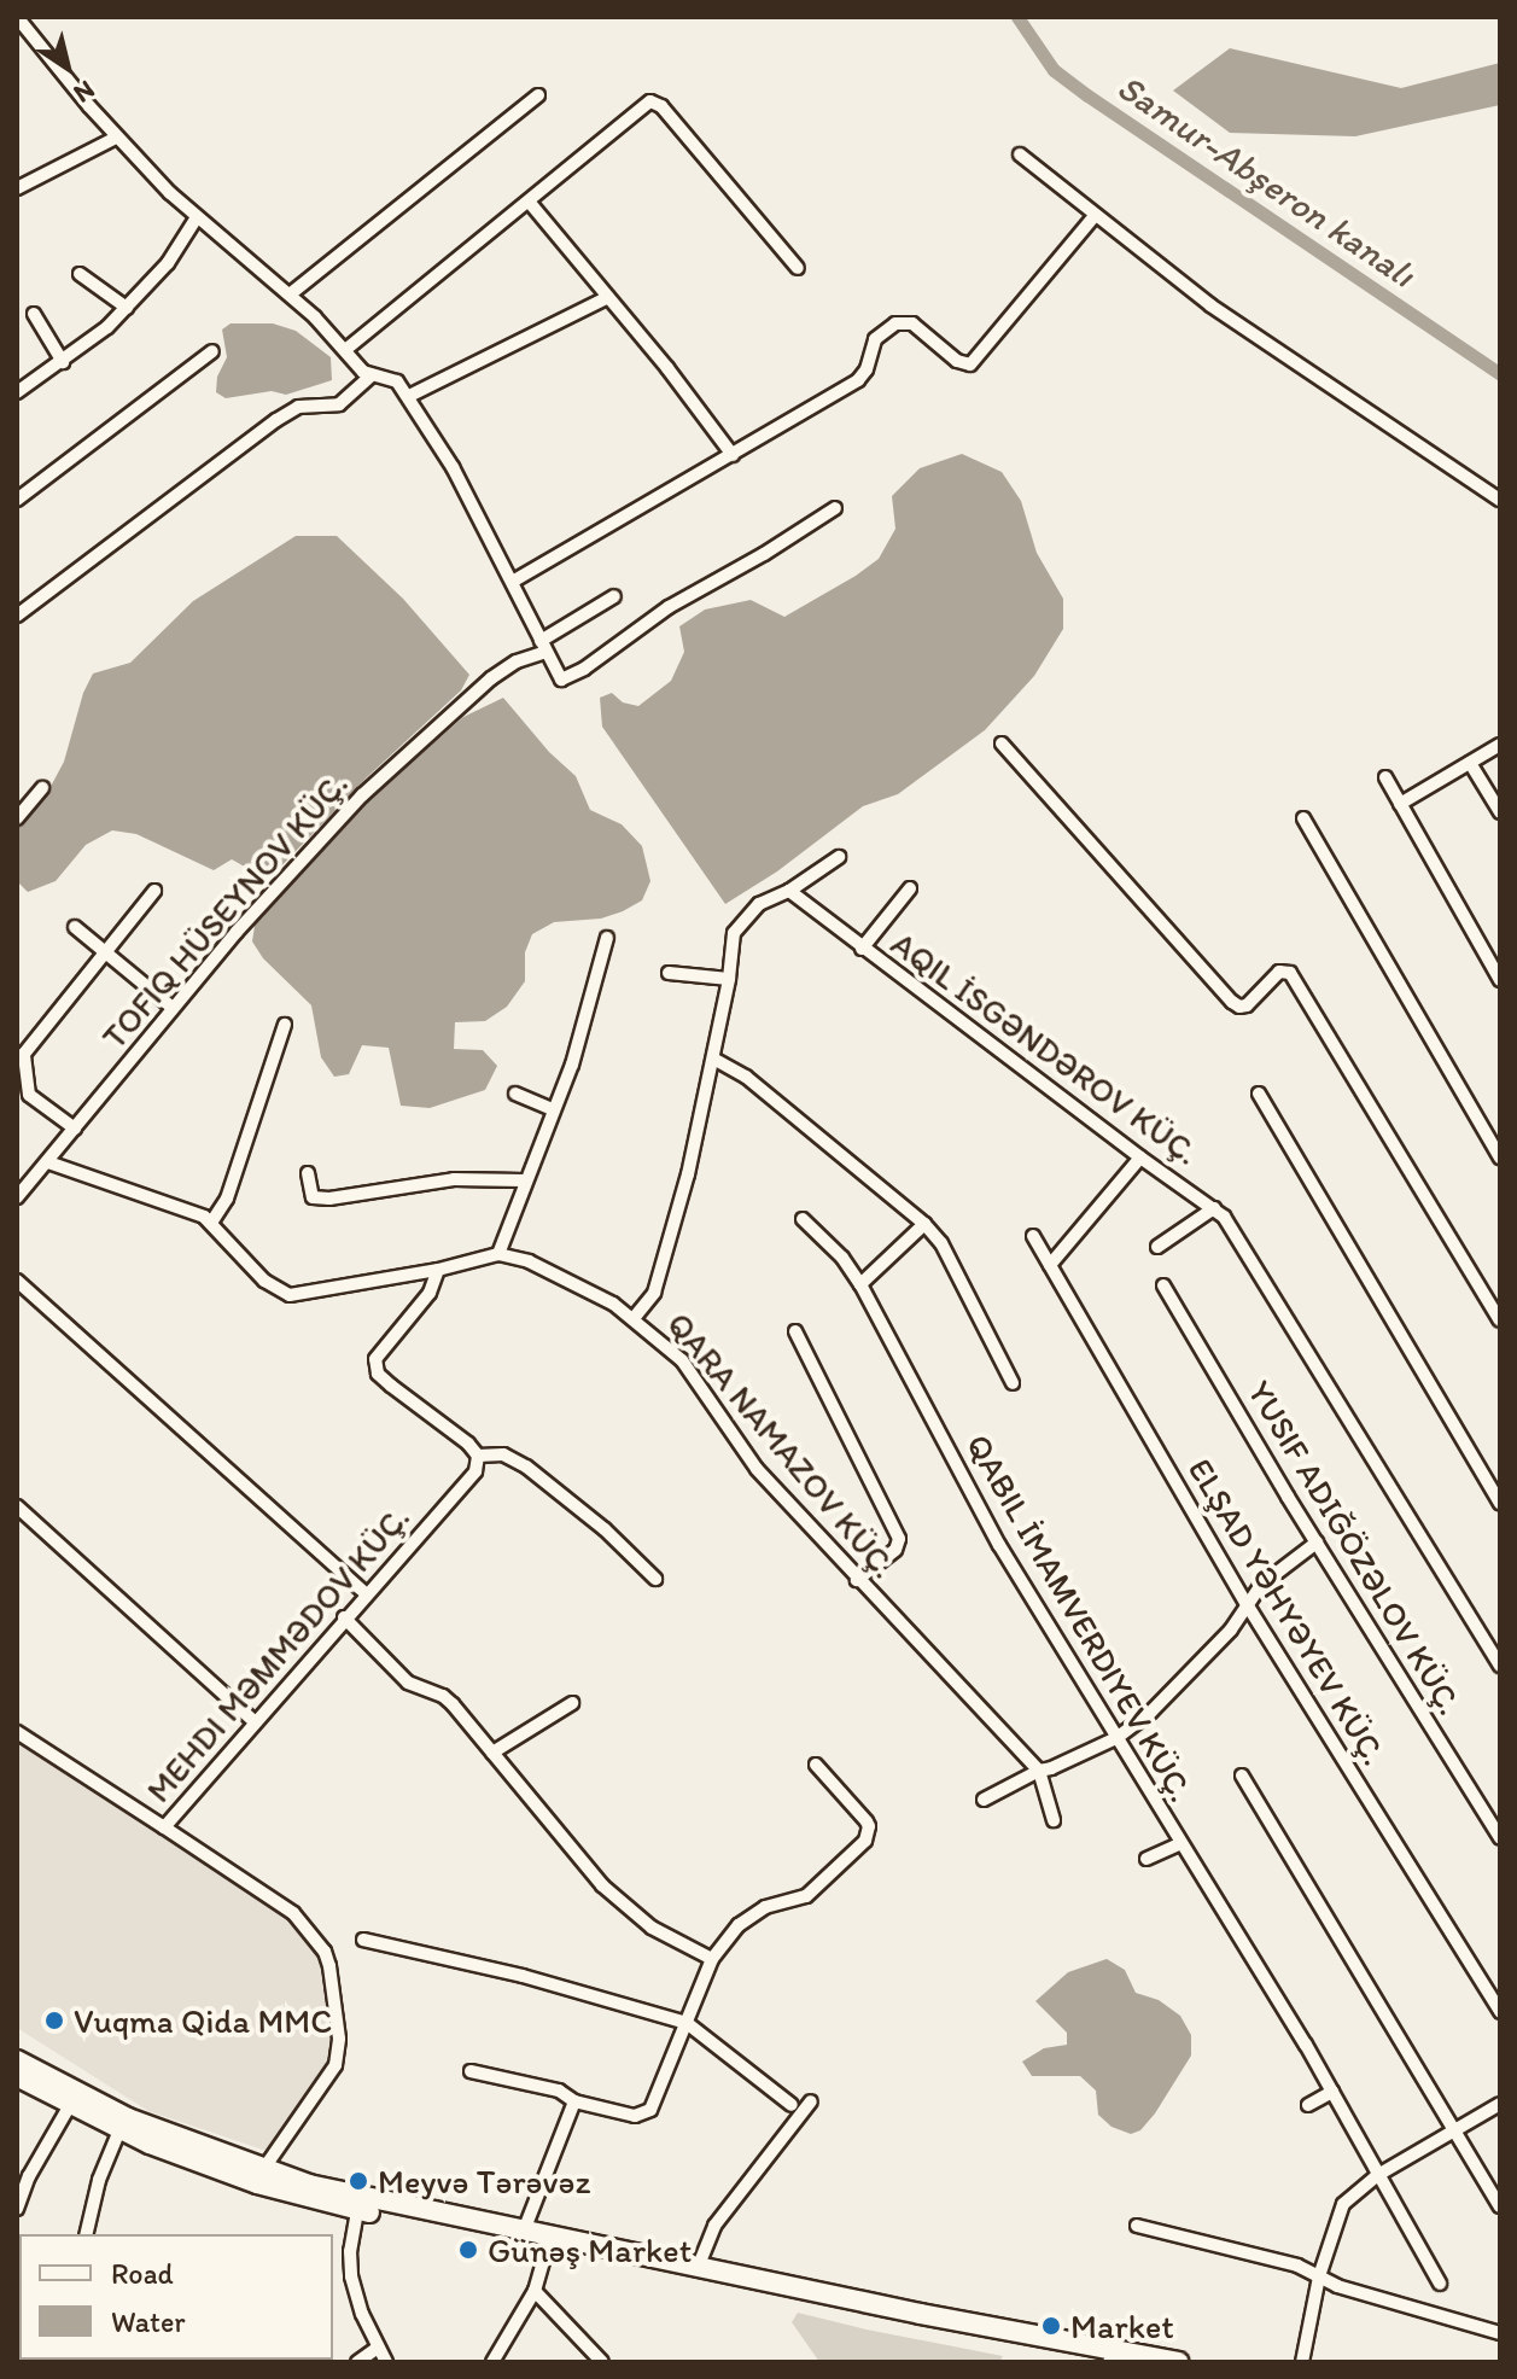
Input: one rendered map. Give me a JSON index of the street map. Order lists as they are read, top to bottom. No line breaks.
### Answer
{"streets":{"street":["TOFIQ HÜSEYNOV KÜÇ.","AQIL İSGƏNDƏROV KÜÇ.","QARA NAMAZOV KÜÇ.","ELŞAD YƏHYƏYEV KÜÇ.","QABIL İMAMVERDIYEV KÜÇ.","MEHDI MƏMMƏDOV KÜÇ."]},"water":["Samur-Abşeron kanalı"],"places":["Vuqma Qida MMC","Meyvə Tərəvəz","Günəş Market","Market"],"legend":["Road","Water"],"north":"bottom right"}
